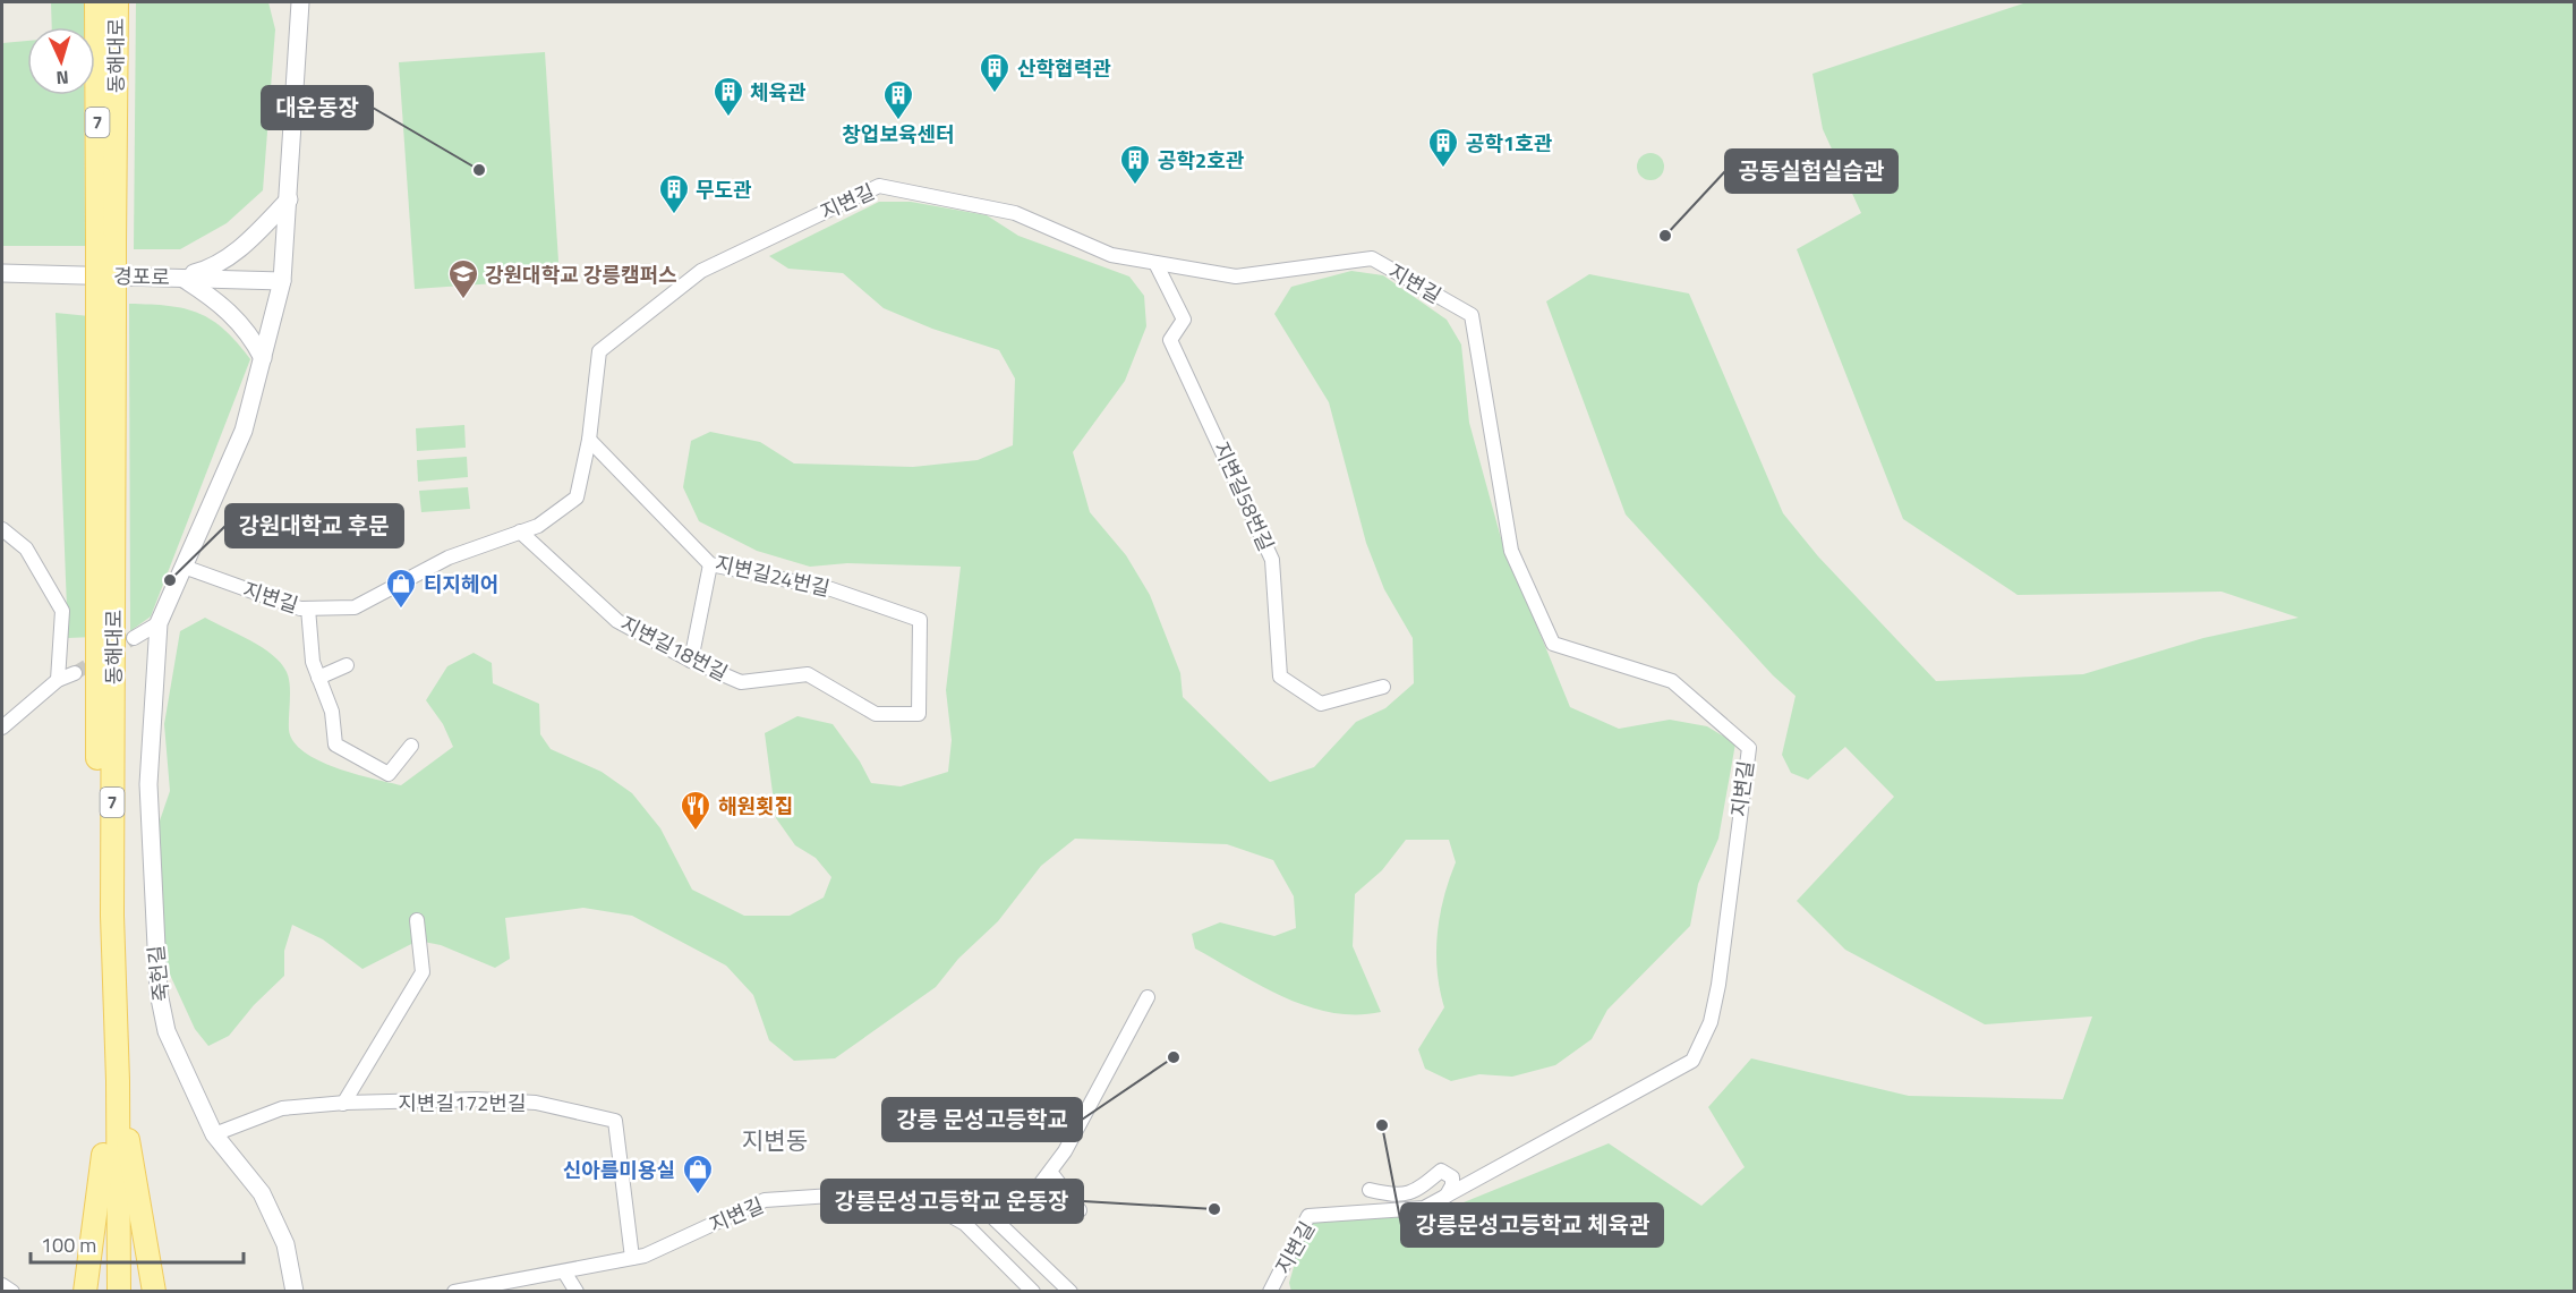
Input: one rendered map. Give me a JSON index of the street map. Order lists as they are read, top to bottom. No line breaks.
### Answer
{"streets":{"main road":["동해대로","7"],"street":["지변길","경포로","지변길58번길","지변길24번길","지변길18번길","죽헌길","지변길172번길"]},"crossings":[["지변길","지변길58번길"],["지변길","지변길24번길"],["지변길","지변길18번길"],["지변길","지변길172번길"],["지변길24번길","지변길18번길"],["죽헌길","지변길172번길"]],"districts":["지변동"],"places":{"building":["산학협력관","체육관","창업보육센터","공학1호관","공학2호관","무도관"],"other":["대운동장","공동실험실습관","강원대학교 후문","강릉 문성고등학교","강릉문성고등학교 체육관","강릉문성고등학교 운동장"],"school or university":["강원대학교 강릉캠퍼스"],"shop":["티지헤어","신아름미용실"],"restaurant":["해원횟집"]},"scale_bar":"100 m","north":"bottom"}
